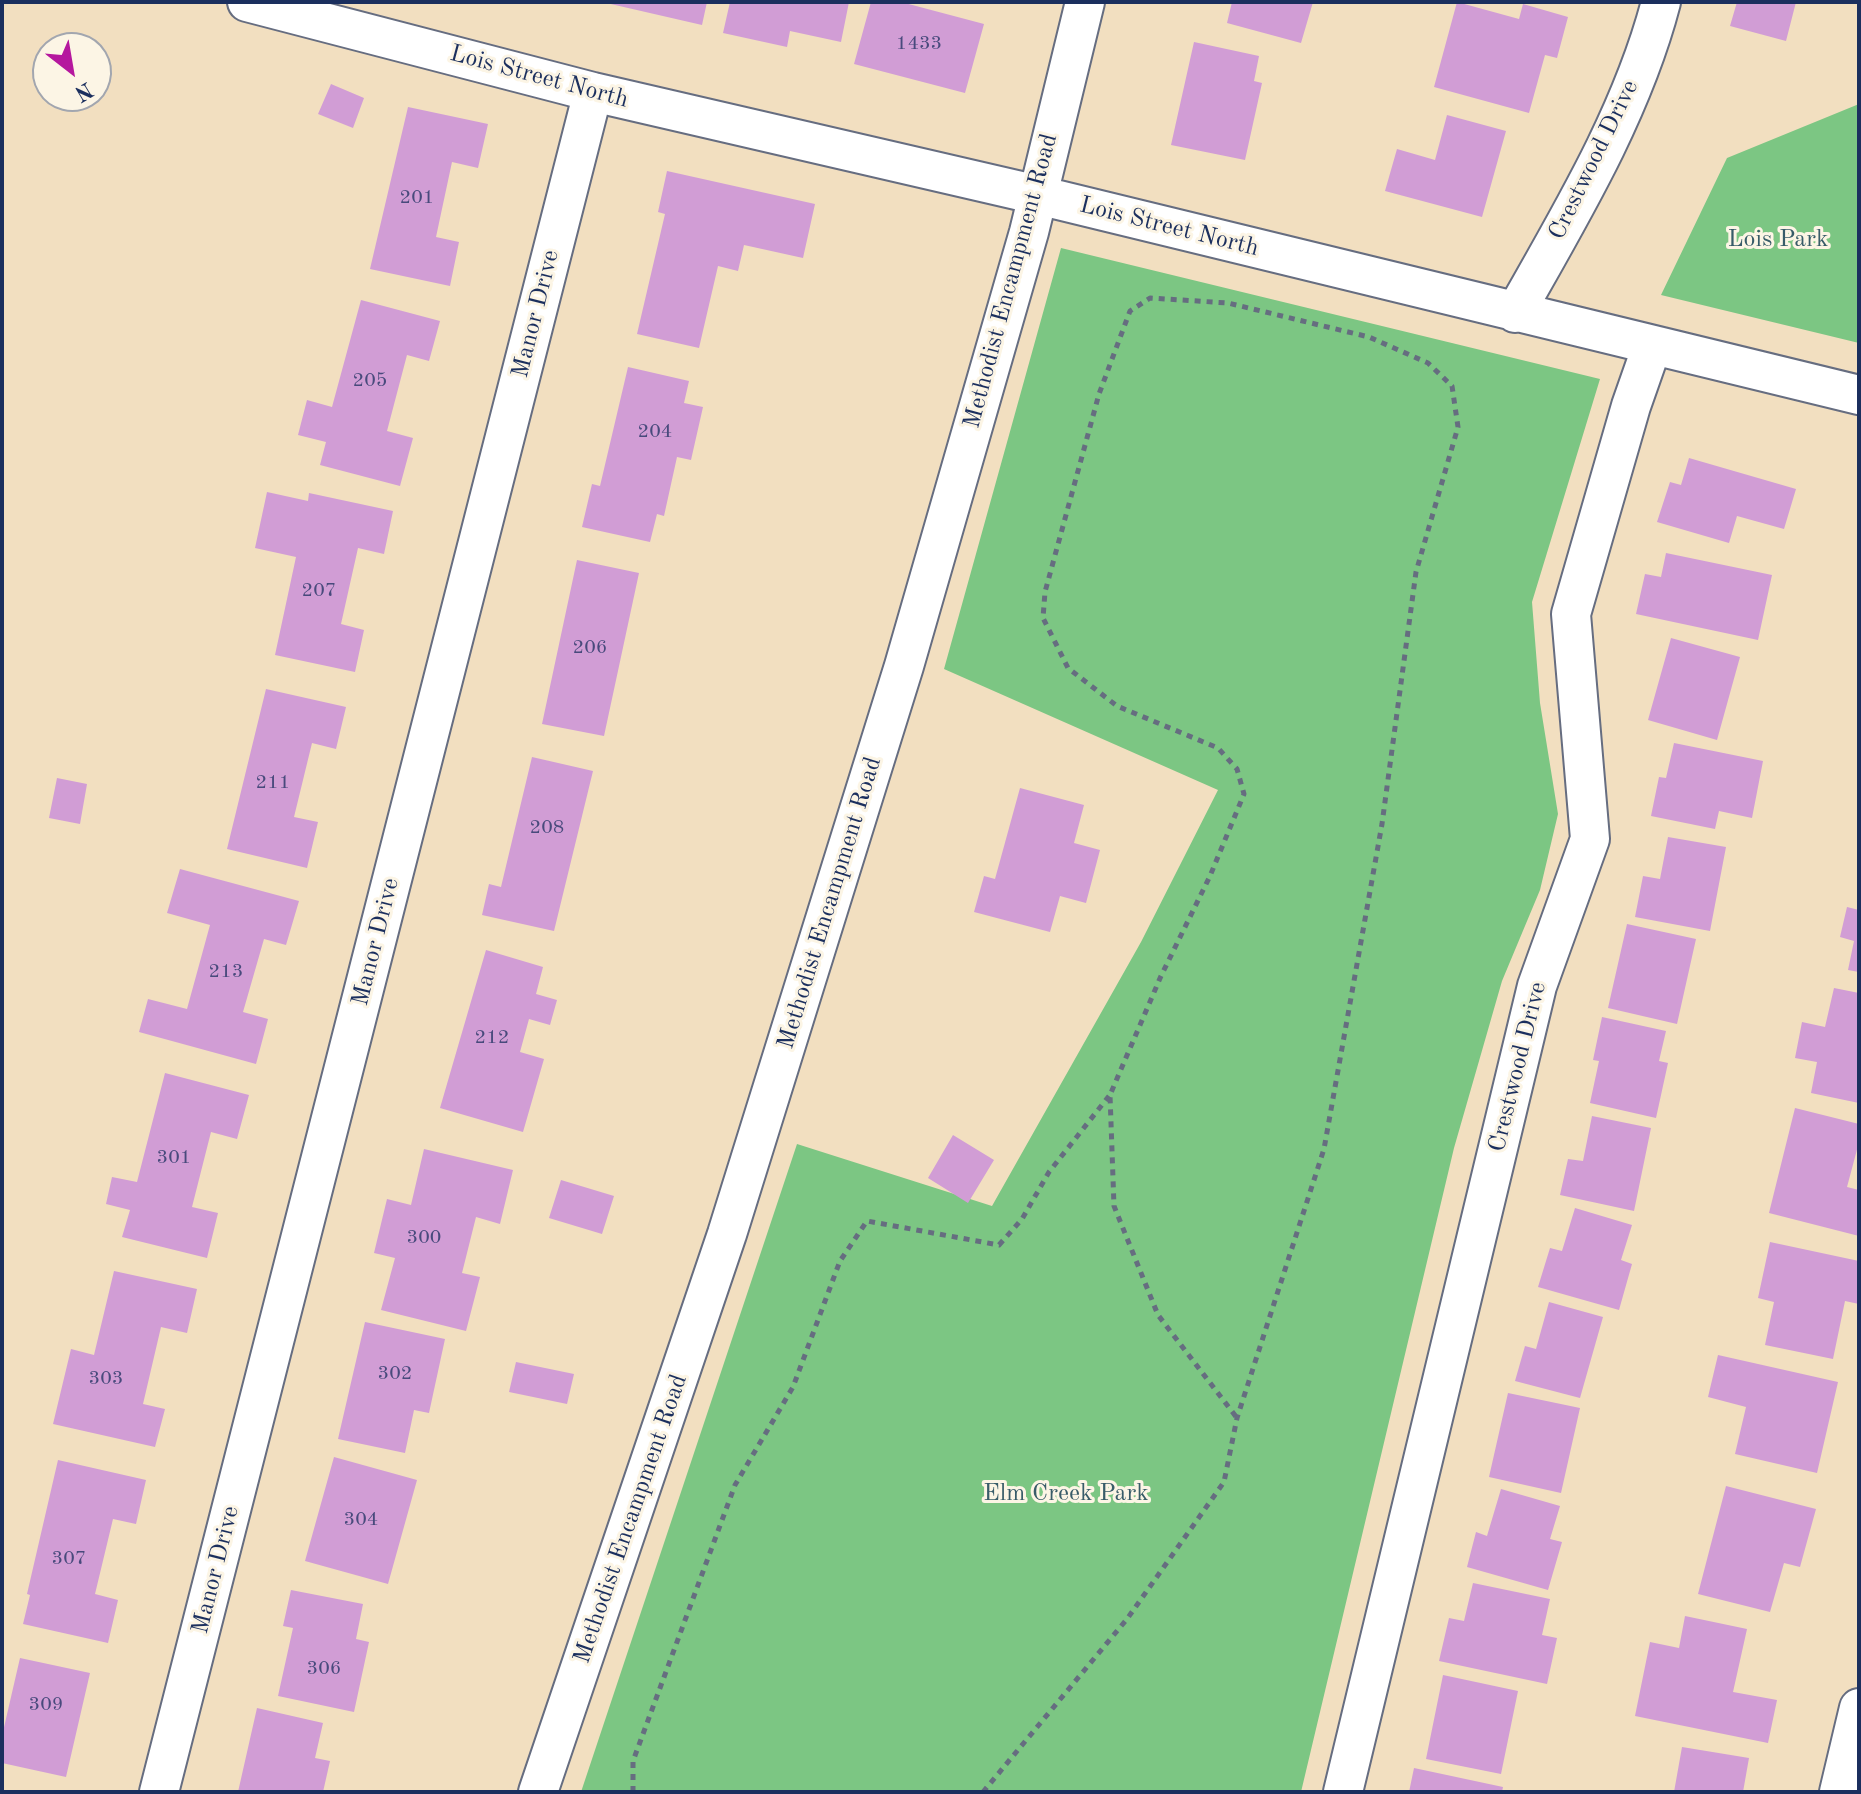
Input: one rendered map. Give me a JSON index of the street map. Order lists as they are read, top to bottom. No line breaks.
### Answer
{"streets":{"street":["Lois Street North","Crestwood Drive","Methodist Encampment Road","Manor Drive"]},"crossings":[["Lois Street North","Crestwood Drive"],["Lois Street North","Methodist Encampment Road"],["Lois Street North","Manor Drive"]],"parks":["Lois Park","Elm Creek Park"],"house_numbers":["1433","201","205","204","207","206","211","208","213","212","301","300","302","303","304","307","306","309"],"north":"bottom right"}
